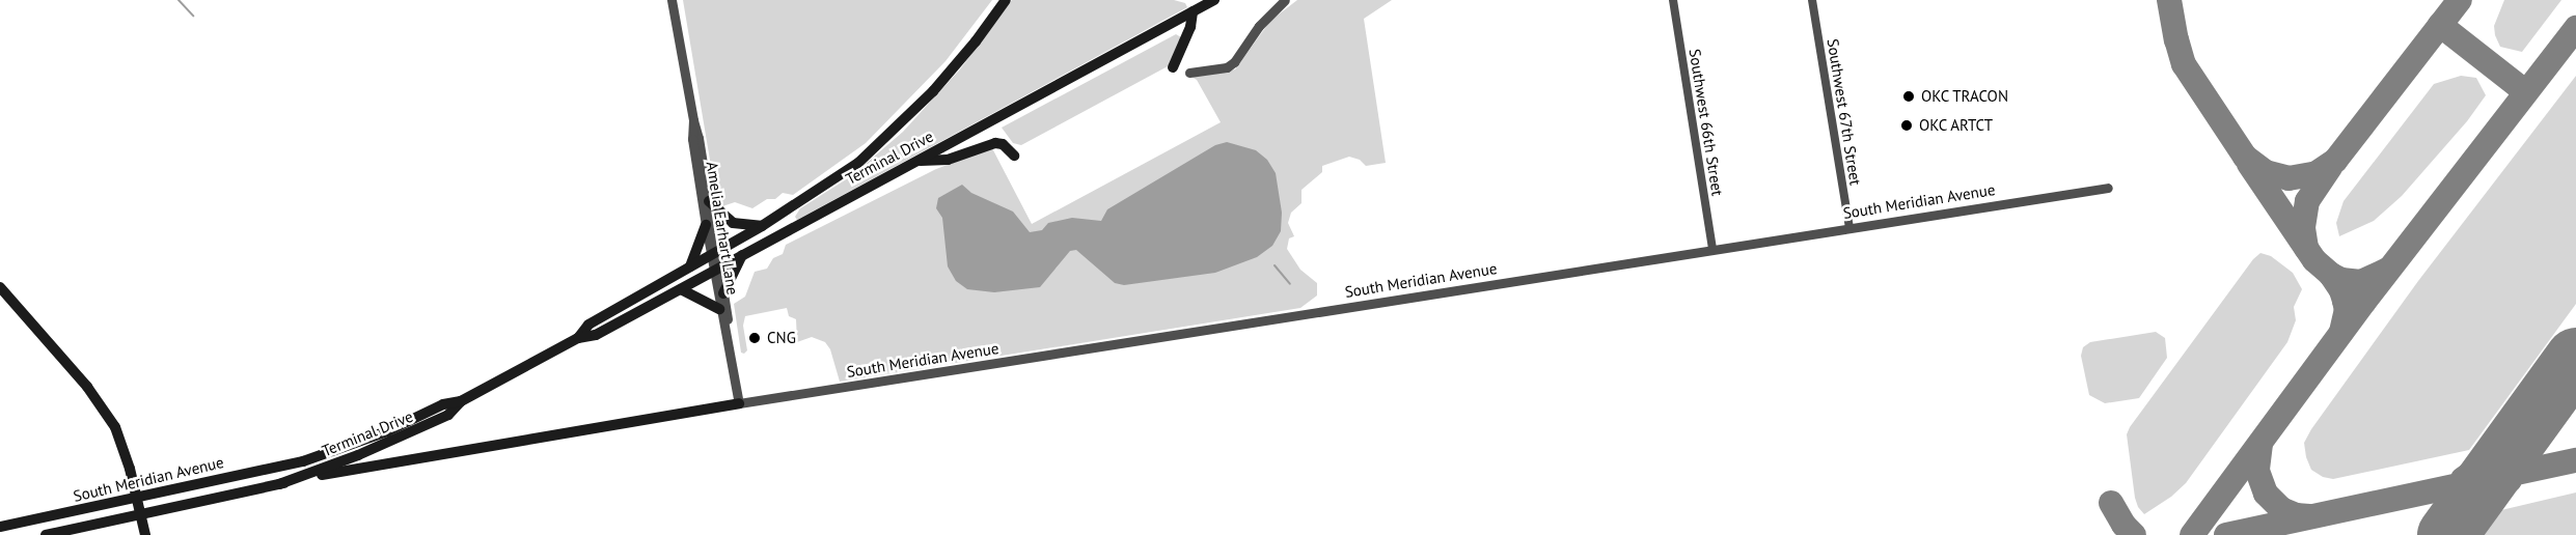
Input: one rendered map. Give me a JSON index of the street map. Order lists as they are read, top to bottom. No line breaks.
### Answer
{"streets":{"main road":["Terminal Drive","South Meridian Avenue"],"street":["Southwest 67th Street","Southwest 66th Street","Amelia Earhart Lane"]},"crossings":[["Southwest 67th Street","South Meridian Avenue"],["Southwest 66th Street","South Meridian Avenue"],["Terminal Drive","South Meridian Avenue"],["Terminal Drive","Amelia Earhart Lane"],["South Meridian Avenue","Amelia Earhart Lane"]],"places":["OKC TRACON","OKC ARTCT","CNG"]}
